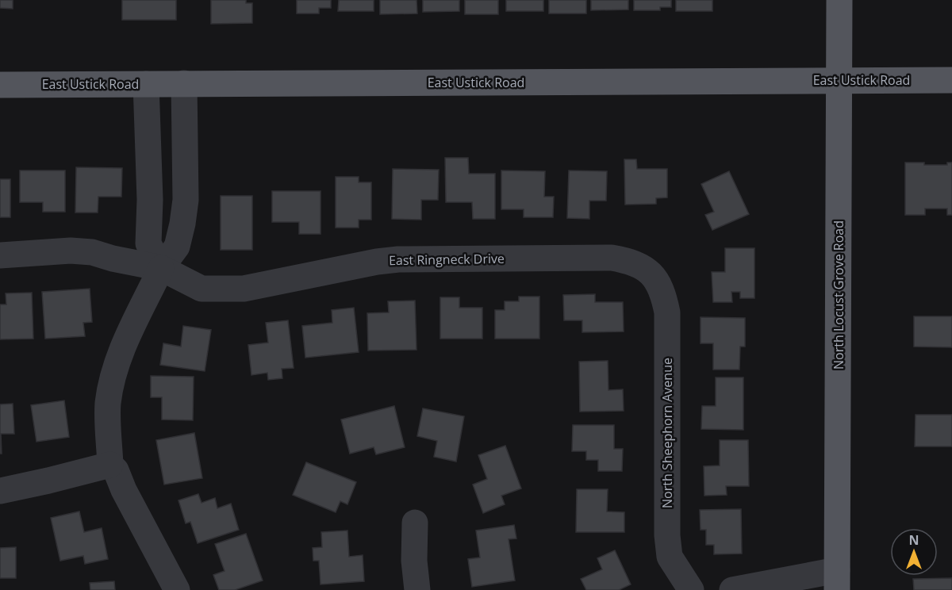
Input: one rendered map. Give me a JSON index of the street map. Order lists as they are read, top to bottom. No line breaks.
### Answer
{"streets":{"main road":["East Ustick Road","North Locust Grove Road"],"street":["East Ringneck Drive","North Sheephorn Avenue"]},"crossings":[["East Ustick Road","North Locust Grove Road"],["East Ringneck Drive","North Sheephorn Avenue"]],"north":"top"}
